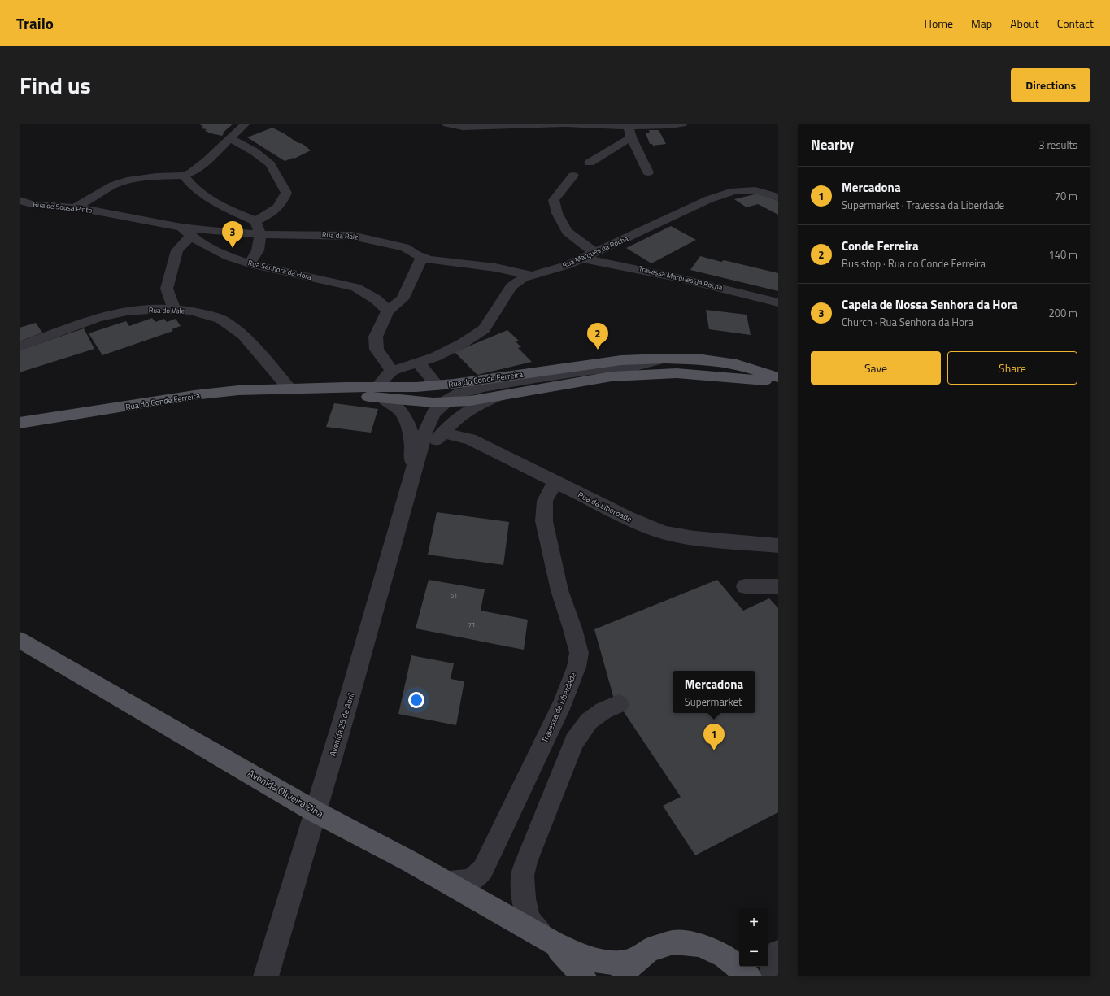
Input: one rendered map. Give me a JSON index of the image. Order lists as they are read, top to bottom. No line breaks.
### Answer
{"streets":{"main road":["Rua do Conde Ferreira","Avenida Oliveira Zina"],"street":["Rua de Sousa Pinto","Rua da Raíz","Rua Marques da Rocha","Rua Senhora da Hora","Travessa Marques da Rocha","Rua do Vale","Rua da Liberdade","Travessa da Liberdade","Avenida 25 de Abril"]},"crossings":[["Rua de Sousa Pinto","Rua Senhora da Hora"],["Rua da Raíz","Rua Marques da Rocha"],["Rua da Raíz","Rua Senhora da Hora"],["Rua Marques da Rocha","Travessa Marques da Rocha"],["Rua Marques da Rocha","Rua do Conde Ferreira"],["Rua Marques da Rocha","Avenida 25 de Abril"],["Rua do Vale","Rua do Conde Ferreira"],["Rua do Conde Ferreira","Avenida 25 de Abril"],["Rua da Liberdade","Travessa da Liberdade"],["Rua da Liberdade","Avenida 25 de Abril"],["Travessa da Liberdade","Avenida Oliveira Zina"],["Avenida 25 de Abril","Avenida Oliveira Zina"]],"house_numbers":["61","71"],"page":{"header":"Trailo","nav":["Home","Map","About","Contact"],"title":"Find us","buttons":["Directions",["Save","Share"]],"heading":["Nearby","3 results"],"list":[{"mark":"1","name":"Mercadona","note":"Supermarket · Travessa da Liberdade","value":"70 m"},{"mark":"2","name":"Conde Ferreira","note":"Bus stop · Rua do Conde Ferreira","value":"140 m"},{"mark":"3","name":"Capela de Nossa Senhora da Hora","note":"Church · Rua Senhora da Hora","value":"200 m"}],"pins":["3","2","1"],"popup":["Mercadona","Supermarket"],"map_buttons":["+","−"]}}
